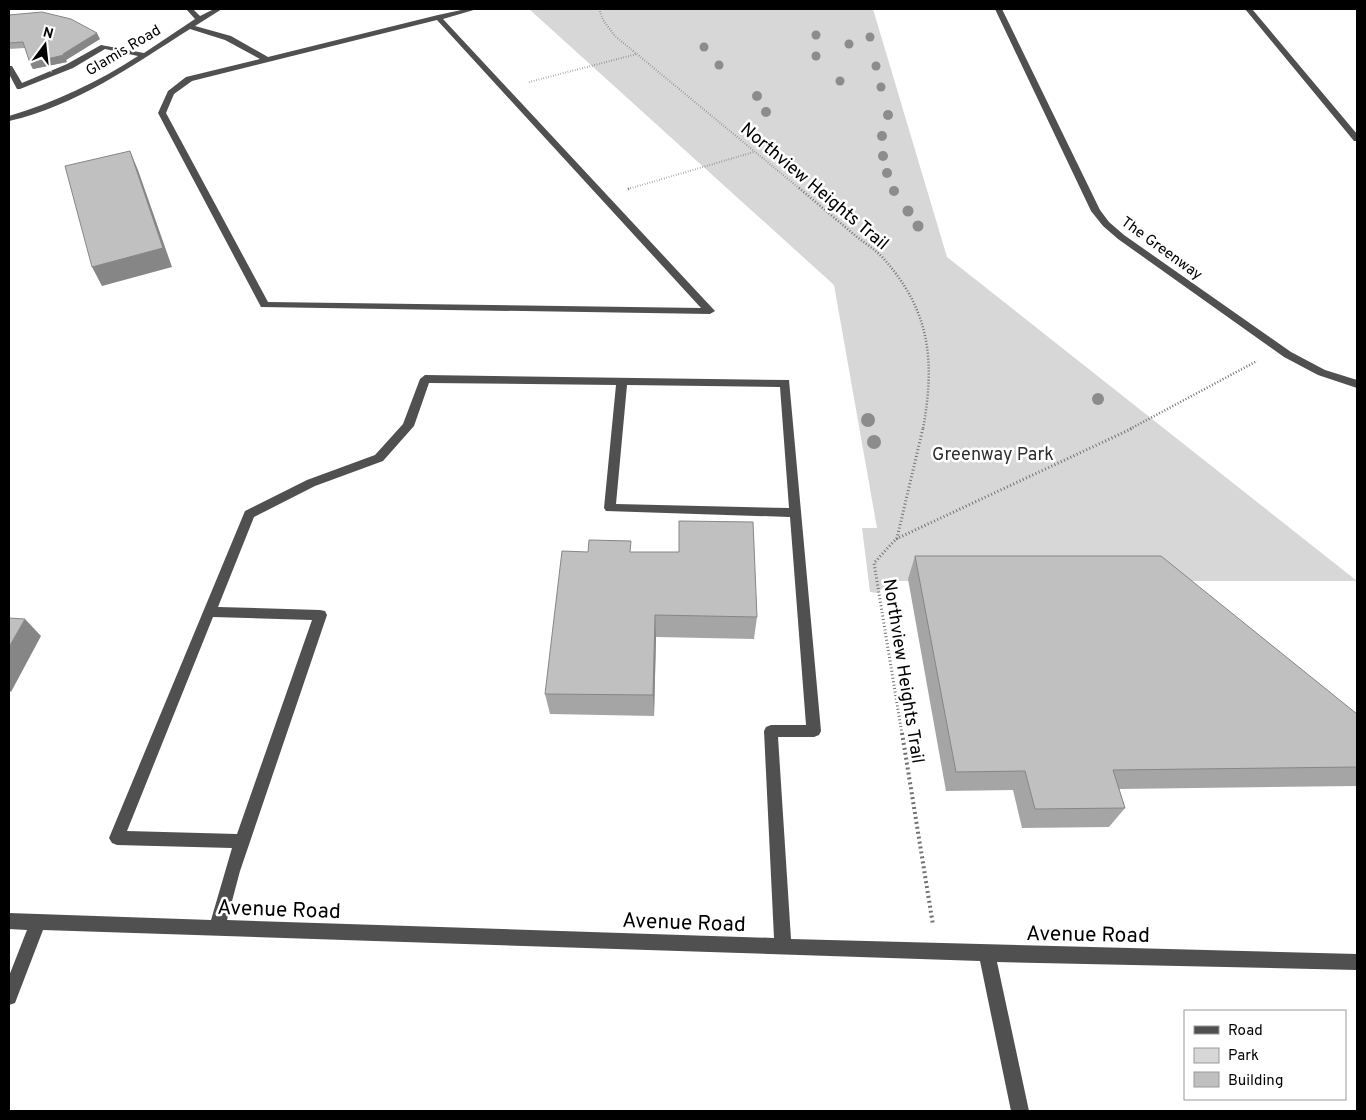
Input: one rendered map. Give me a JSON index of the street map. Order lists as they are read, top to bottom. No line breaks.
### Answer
{"streets":{"street":["Glamis Road","The Greenway","Avenue Road"],"path":["Northview Heights Trail"]},"crossings":[["Northview Heights Trail","Avenue Road"]],"parks":["Greenway Park"],"legend":["Road","Park","Building"],"north":"top"}
